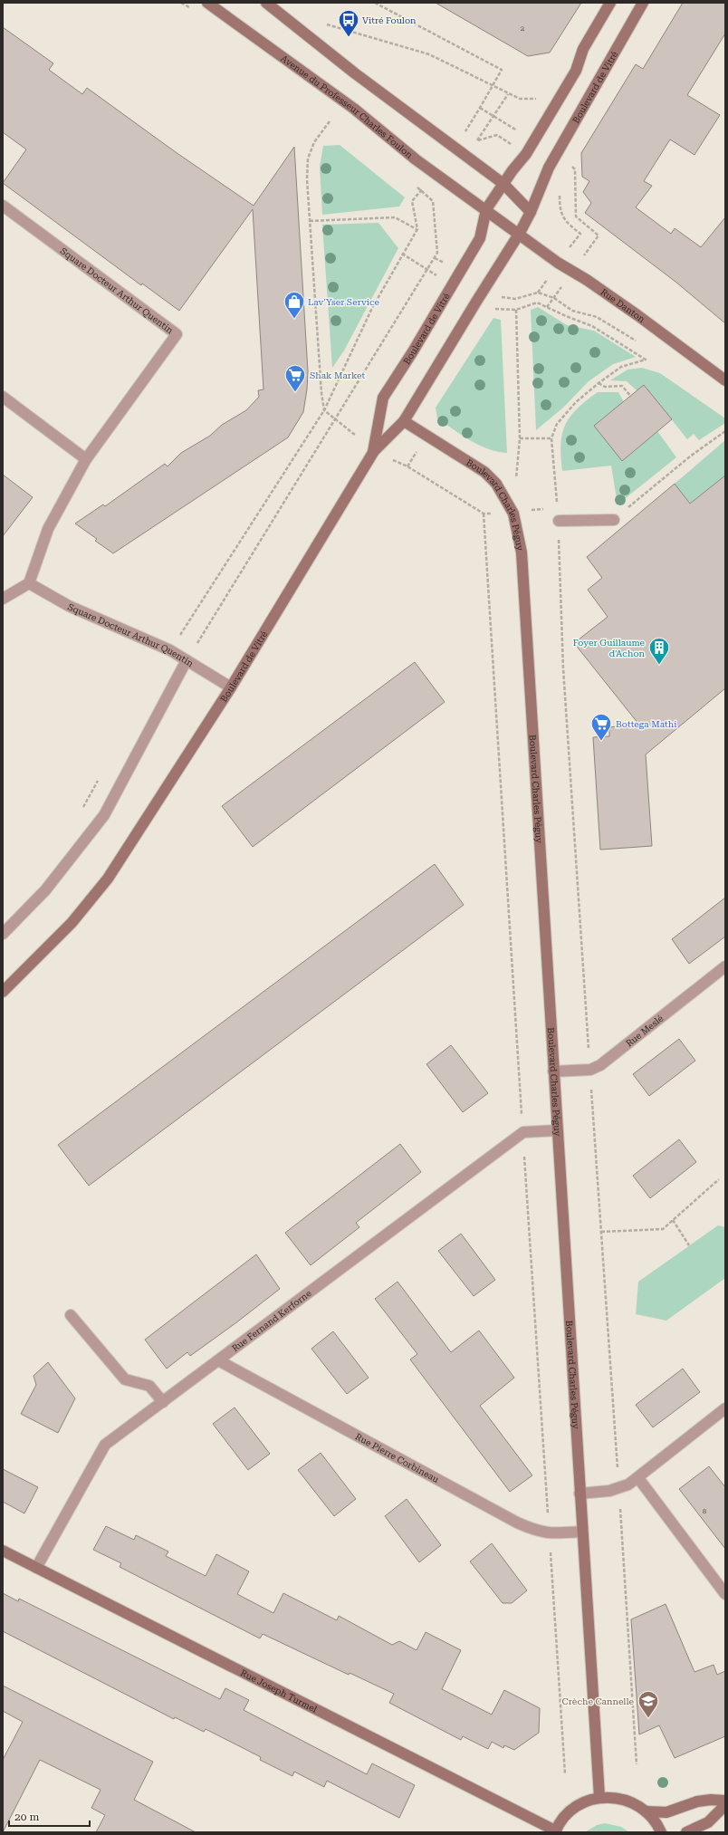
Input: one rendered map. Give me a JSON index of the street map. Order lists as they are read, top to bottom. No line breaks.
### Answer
{"streets":{"street":["Boulevard de Vitré","Avenue du Professeur Charles Foulon","Square Docteur Arthur Quentin","Rue Danton","Boulevard Charles Péguy","Rue Meslé","Rue Fernand Kerforne","Rue Pierre Corbineau","Rue Joseph Turmel"]},"crossings":[["Boulevard de Vitré","Avenue du Professeur Charles Foulon"],["Boulevard de Vitré","Square Docteur Arthur Quentin"],["Boulevard de Vitré","Rue Danton"],["Boulevard de Vitré","Boulevard Charles Péguy"],["Boulevard Charles Péguy","Rue Meslé"],["Boulevard Charles Péguy","Rue Fernand Kerforne"],["Boulevard Charles Péguy","Rue Pierre Corbineau"],["Rue Fernand Kerforne","Rue Pierre Corbineau"],["Rue Fernand Kerforne","Rue Joseph Turmel"]],"places":{"bus stop":["Vitré Foulon"],"shop":["Lav'Yser Service"],"supermarket":["Shak Market","Bottega Mathi"],"building":["Foyer Guillaume d'Achon"],"school or university":["Crèche Cannelle"]},"house_numbers":["2","8"],"scale_bar":"20 m"}
